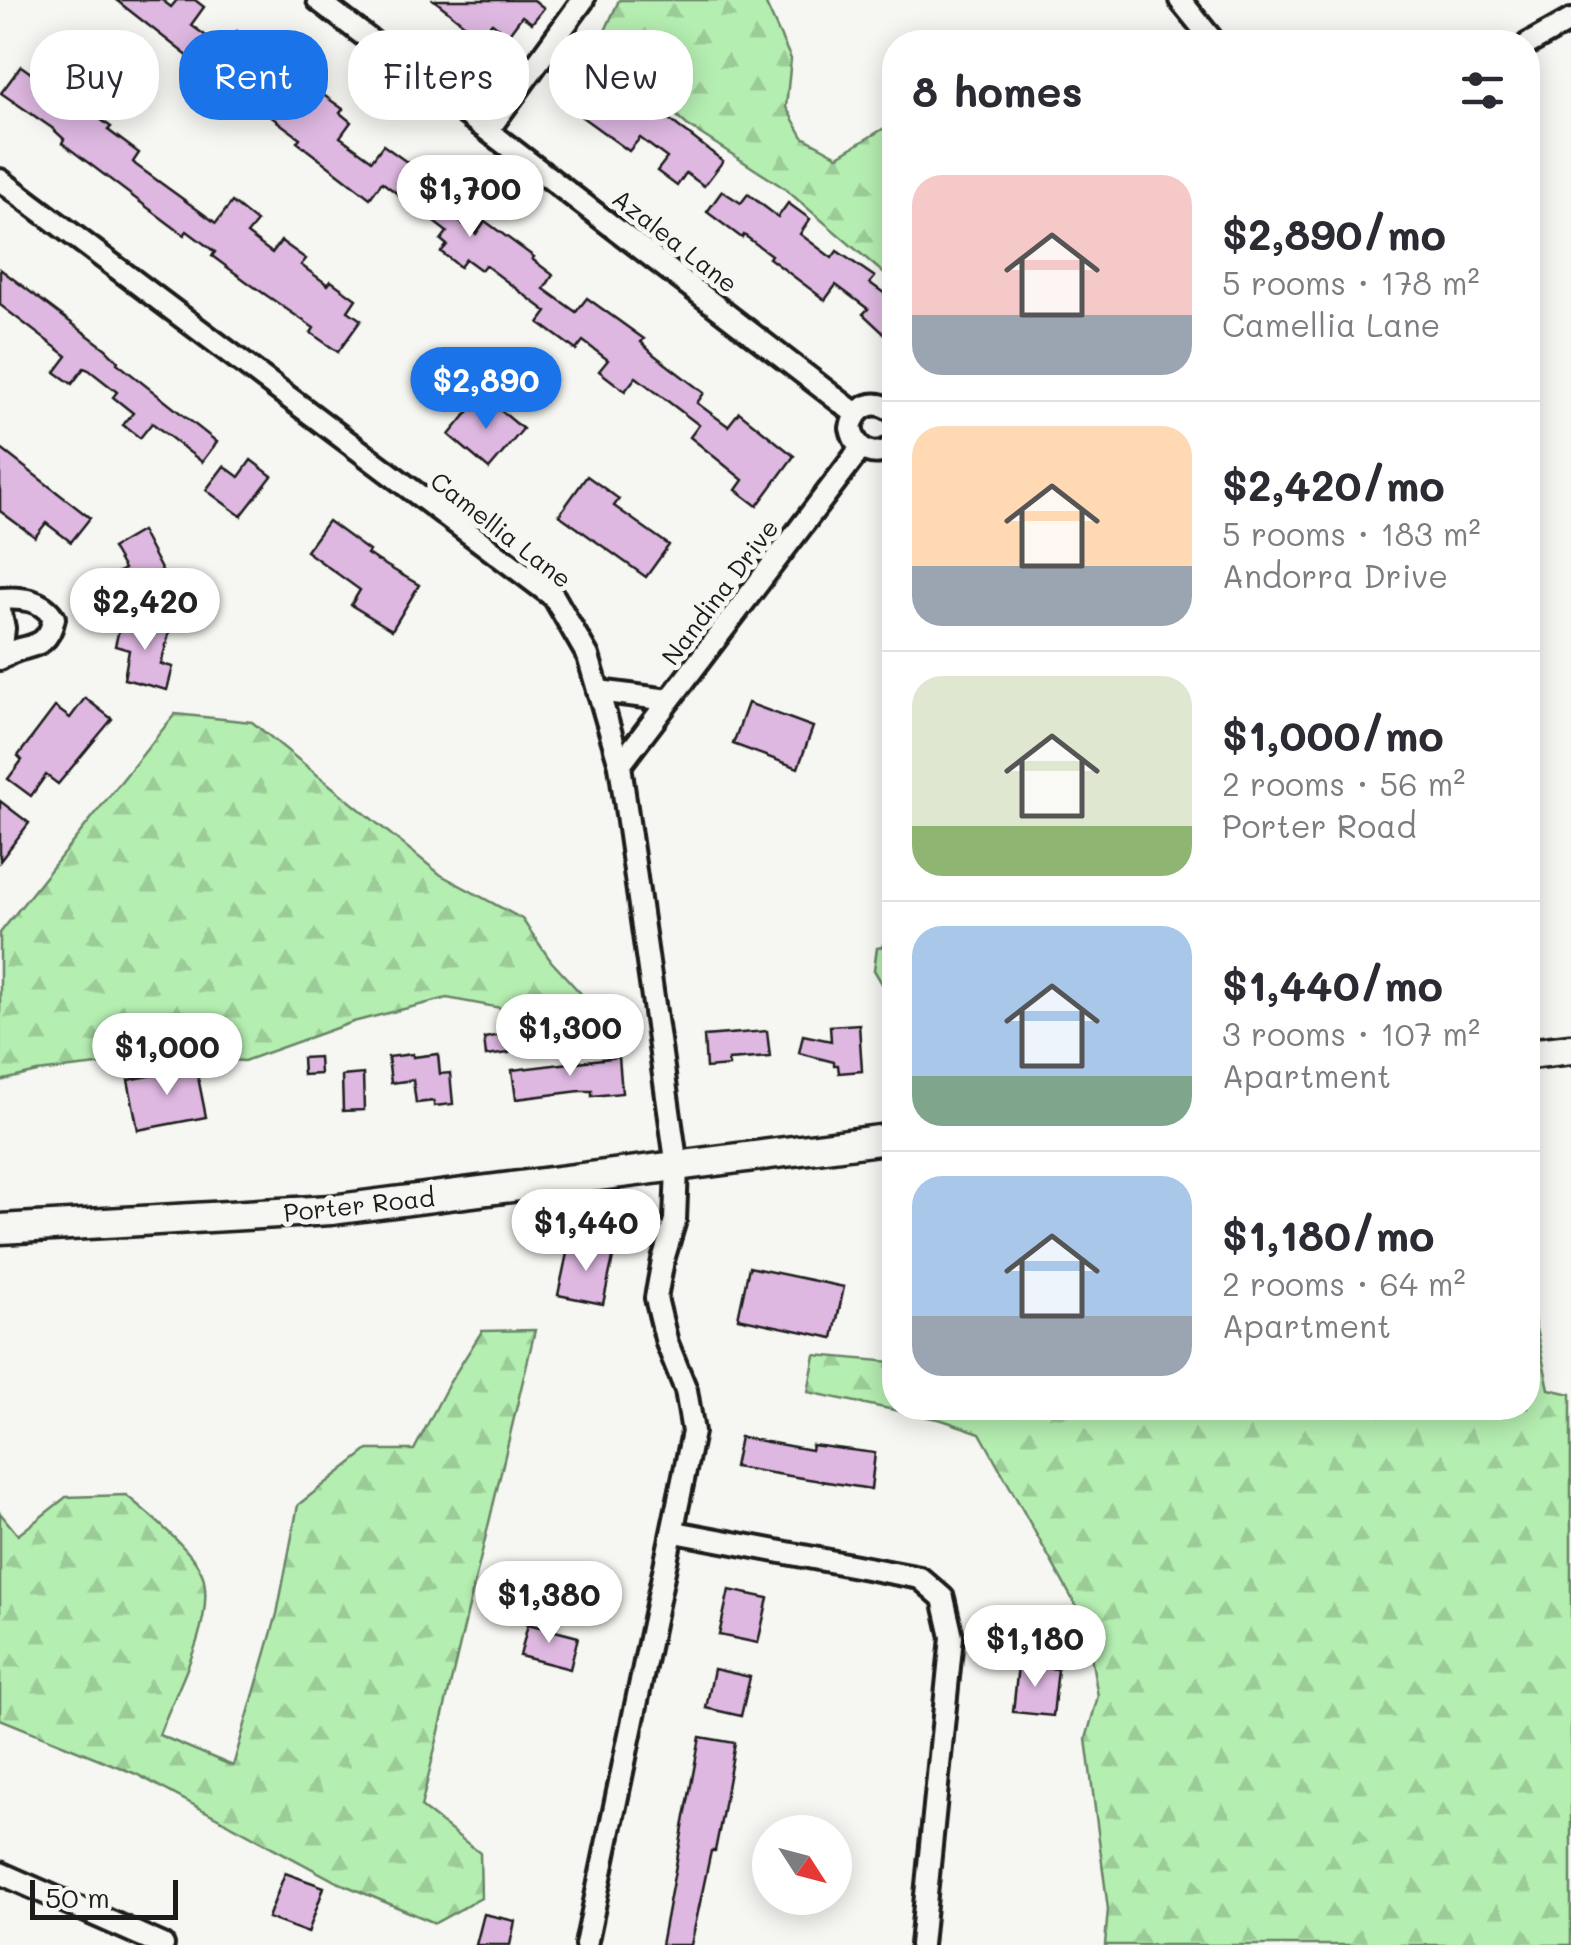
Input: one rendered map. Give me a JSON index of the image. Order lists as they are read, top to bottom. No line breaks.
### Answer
{"streets":{"main road":["Porter Road"],"street":["Azalea Lane","Camellia Lane","Nandina Drive"]},"crossings":[["Camellia Lane","Nandina Drive"],["Camellia Lane","Porter Road"]],"scale_bar":"50 m","north":"bottom right","page":{"chip":["Buy","Rent","Filters","New"],"heading":"8 homes","list":[{"name":"$2,890/mo","note":"5 rooms · 178 m² · Camellia Lane"},{"name":"$2,420/mo","note":"5 rooms · 183 m² · Andorra Drive"},{"name":"$1,000/mo","note":"2 rooms · 56 m² · Porter Road"},{"name":"$1,440/mo","note":"3 rooms · 107 m² · Apartment"},{"name":"$1,180/mo","note":"2 rooms · 64 m² · Apartment"}],"price":["$1,700","$2,890","$2,420","$1,300","$1,000","$1,440","$1,380","$1,180"],"scale":"50 m"}}
